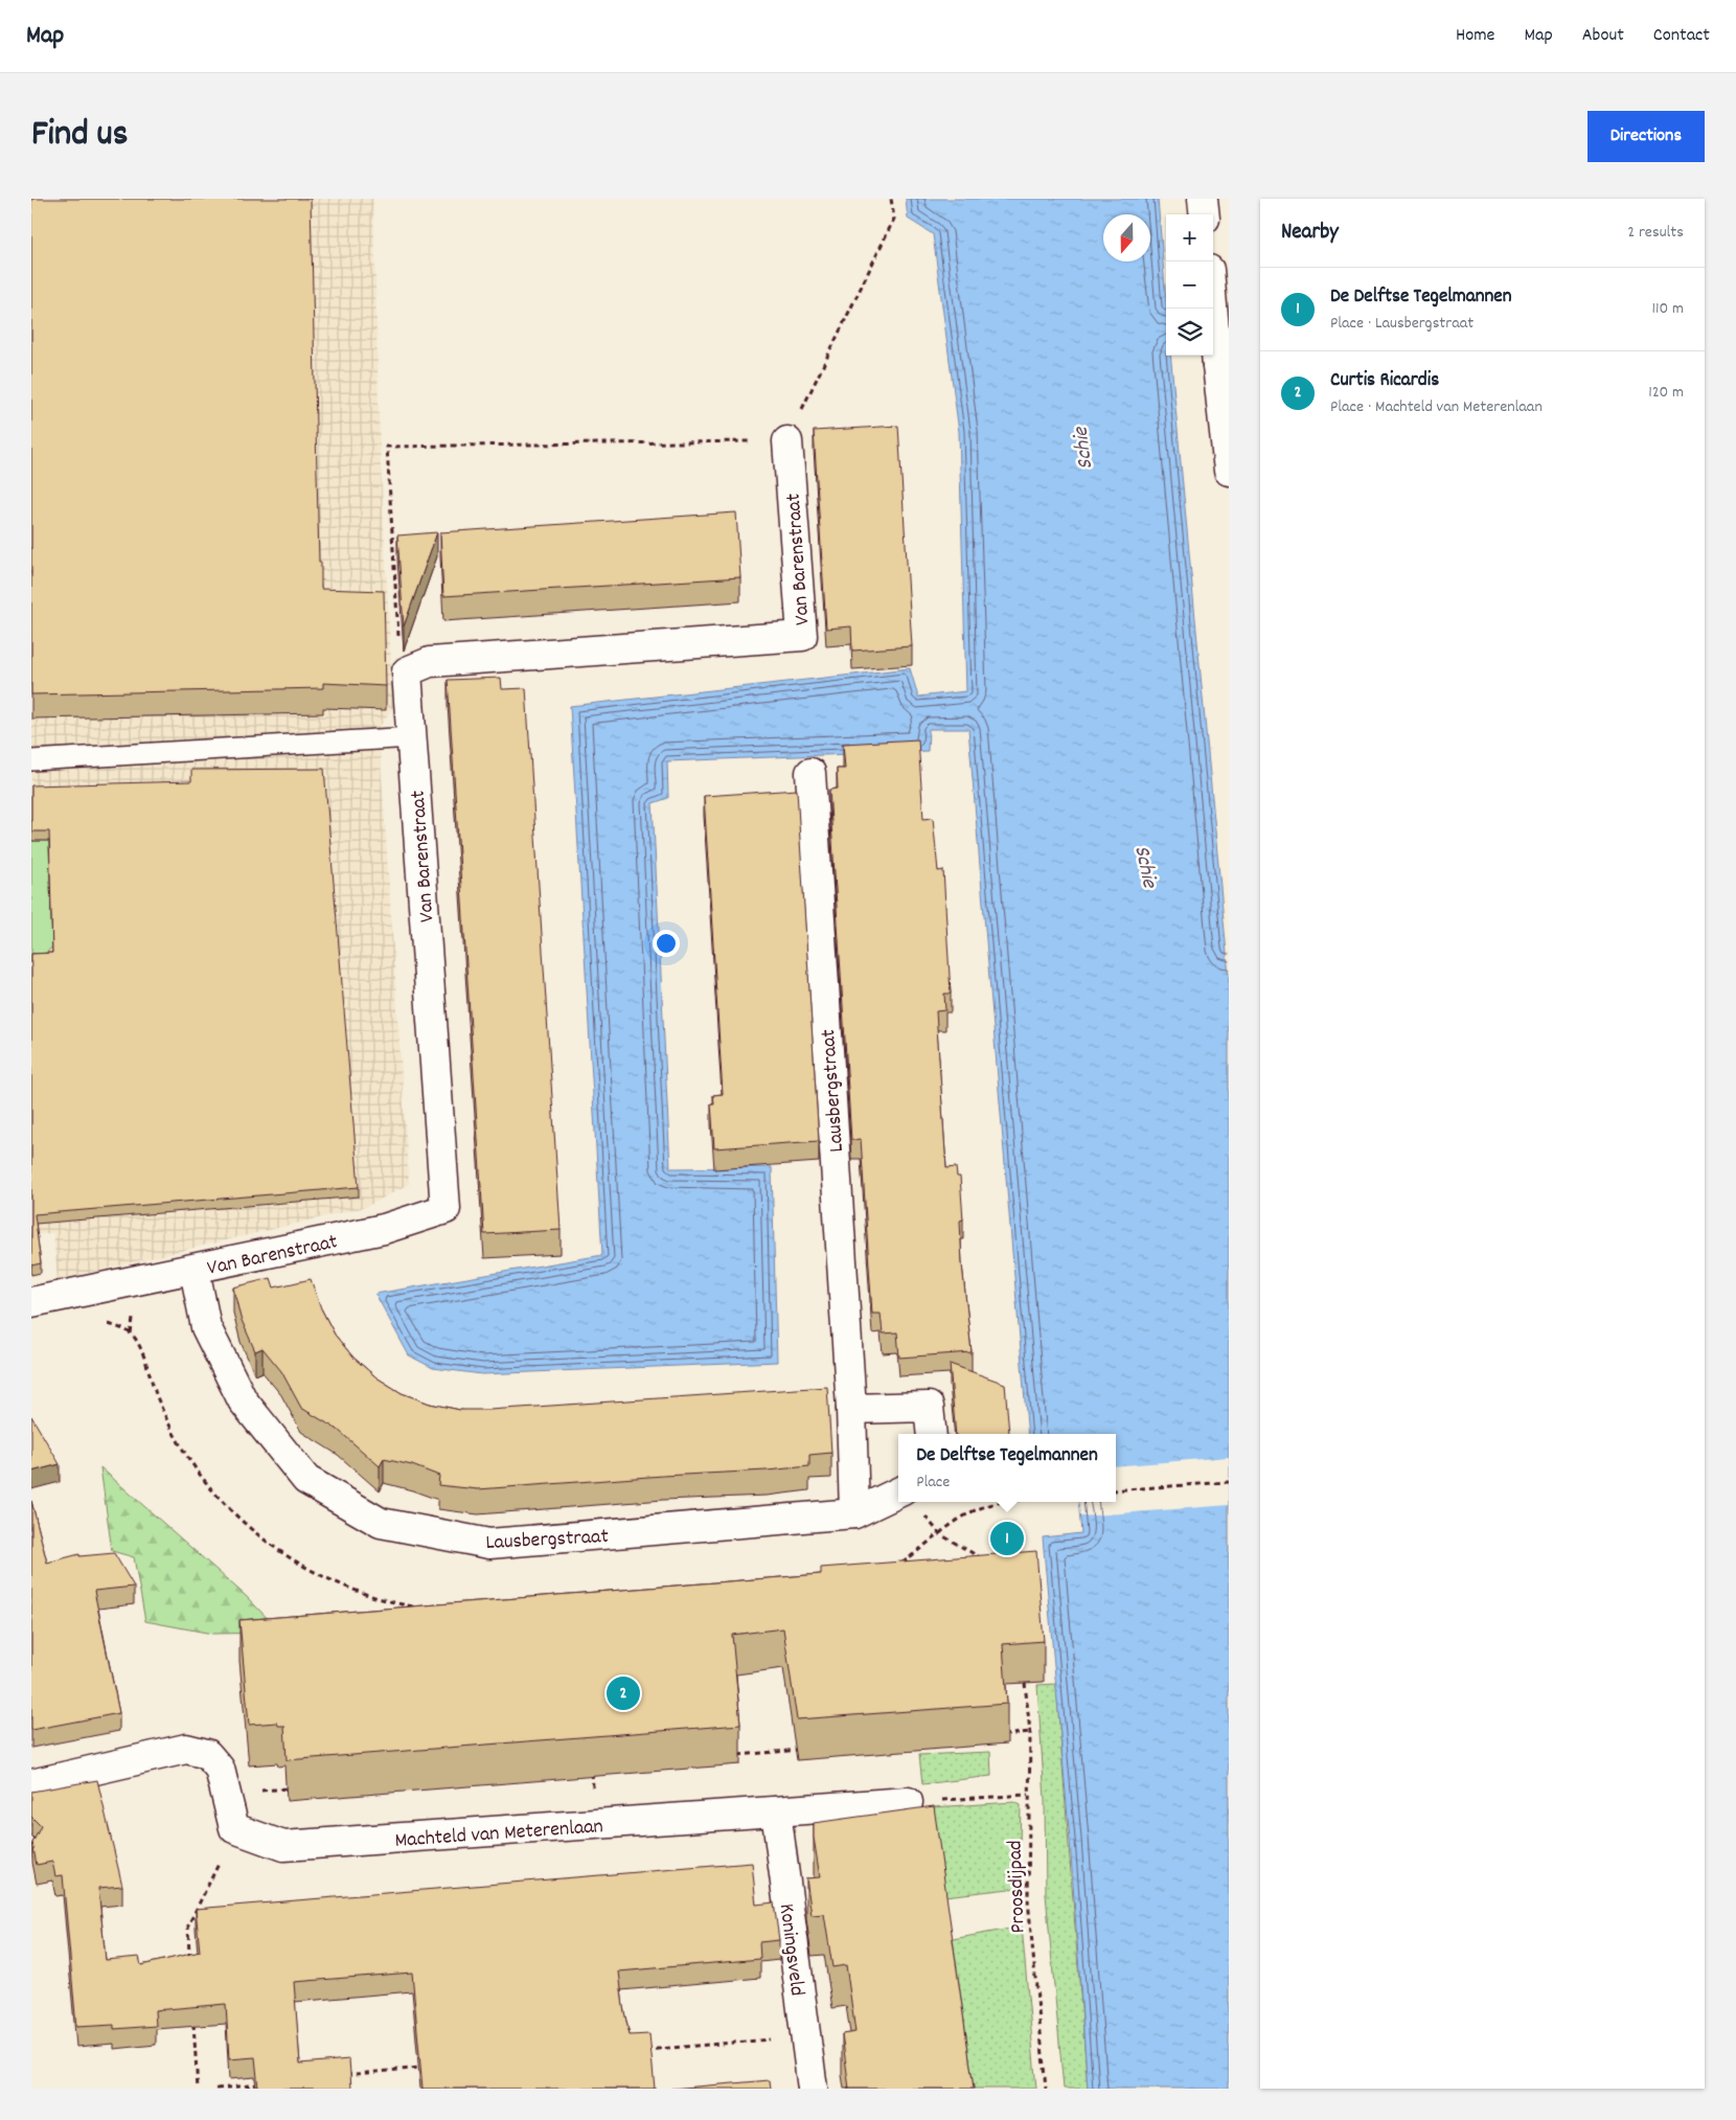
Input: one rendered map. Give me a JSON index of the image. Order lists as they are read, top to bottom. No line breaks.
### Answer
{"streets":{"street":["Van Barenstraat","Lausbergstraat","Machteld van Meterenlaan","Koningsveld"],"path":["Proosdijpad"]},"crossings":[["Van Barenstraat","Lausbergstraat"],["Machteld van Meterenlaan","Koningsveld"]],"water":["Schie"],"north":"bottom","page":{"header":"Map","nav":["Home","Map","About","Contact"],"title":"Find us","buttons":"Directions","heading":["Nearby","2 results"],"map_buttons":["+","−"],"list":[{"mark":"1","name":"De Delftse Tegelmannen","note":"Place · Lausbergstraat","value":"110 m"},{"mark":"2","name":"Curtis Ricardis","note":"Place · Machteld van Meterenlaan","value":"120 m"}],"popup":["De Delftse Tegelmannen","Place"],"pins":["1","2"]}}
